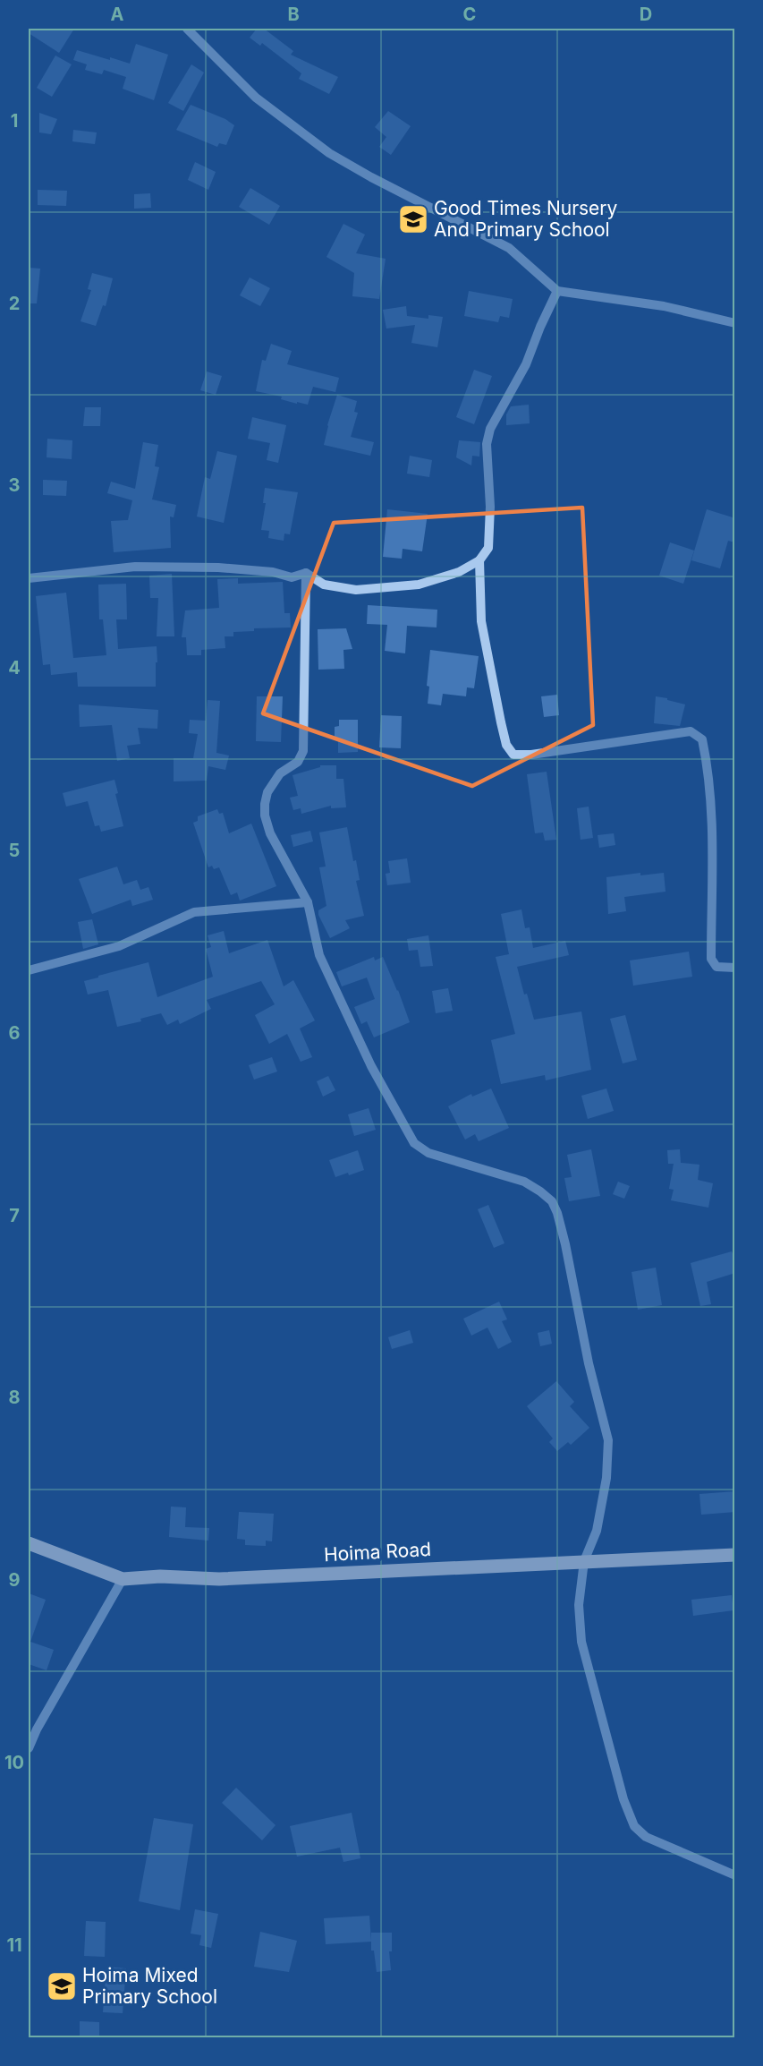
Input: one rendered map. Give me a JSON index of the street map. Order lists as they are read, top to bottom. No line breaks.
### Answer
{"streets":{"main road":["Hoima Road"]},"places":{"school or university":["Good Times Nursery And Primary School","Hoima Mixed Primary School"]},"grid":{"columns":["A","B","C","D"],"rows":["1","2","3","4","5","6","7","8","9","10","11"]}}
